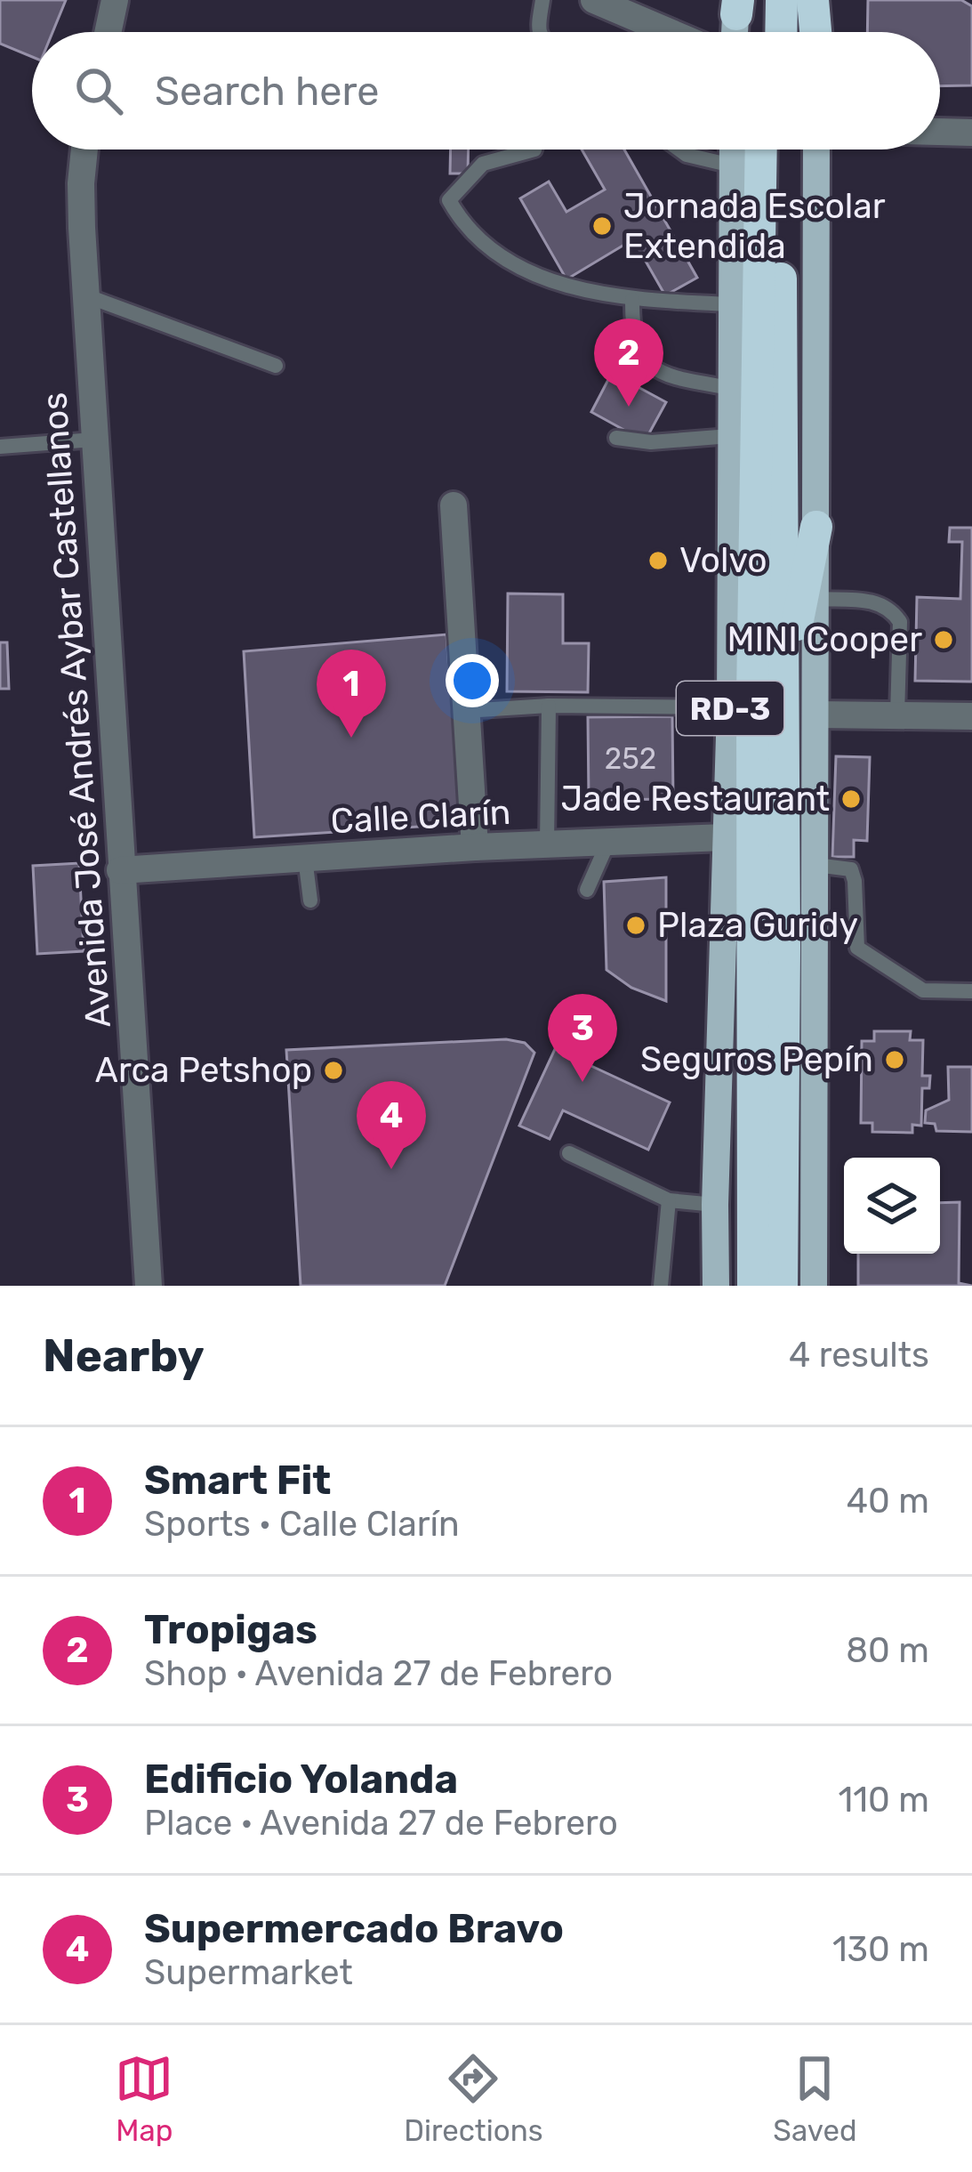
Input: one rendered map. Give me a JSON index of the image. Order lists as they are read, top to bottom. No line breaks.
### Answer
{"streets":{"highway":["RD-3"],"street":["Avenida José Andrés Aybar Castellanos","Calle Clarín"]},"crossings":[["RD-3","Calle Clarín"],["Avenida José Andrés Aybar Castellanos","Calle Clarín"]],"places":["Jornada Escolar Extendida","Volvo","MINI Cooper","Jade Restaurant","Plaza Guridy","Seguros Pepín","Arca Petshop"],"house_numbers":["252"],"page":{"search":"Search here","pins":["2","1","3","4"],"heading":["Nearby","4 results"],"list":[{"mark":"1","name":"Smart Fit","note":"Sports · Calle Clarín","value":"40 m"},{"mark":"2","name":"Tropigas","note":"Shop · Avenida 27 de Febrero","value":"80 m"},{"mark":"3","name":"Edificio Yolanda","note":"Place · Avenida 27 de Febrero","value":"110 m"},{"mark":"4","name":"Supermercado Bravo","note":"Supermarket","value":"130 m"}],"nav":["Map","Directions","Saved"]}}
